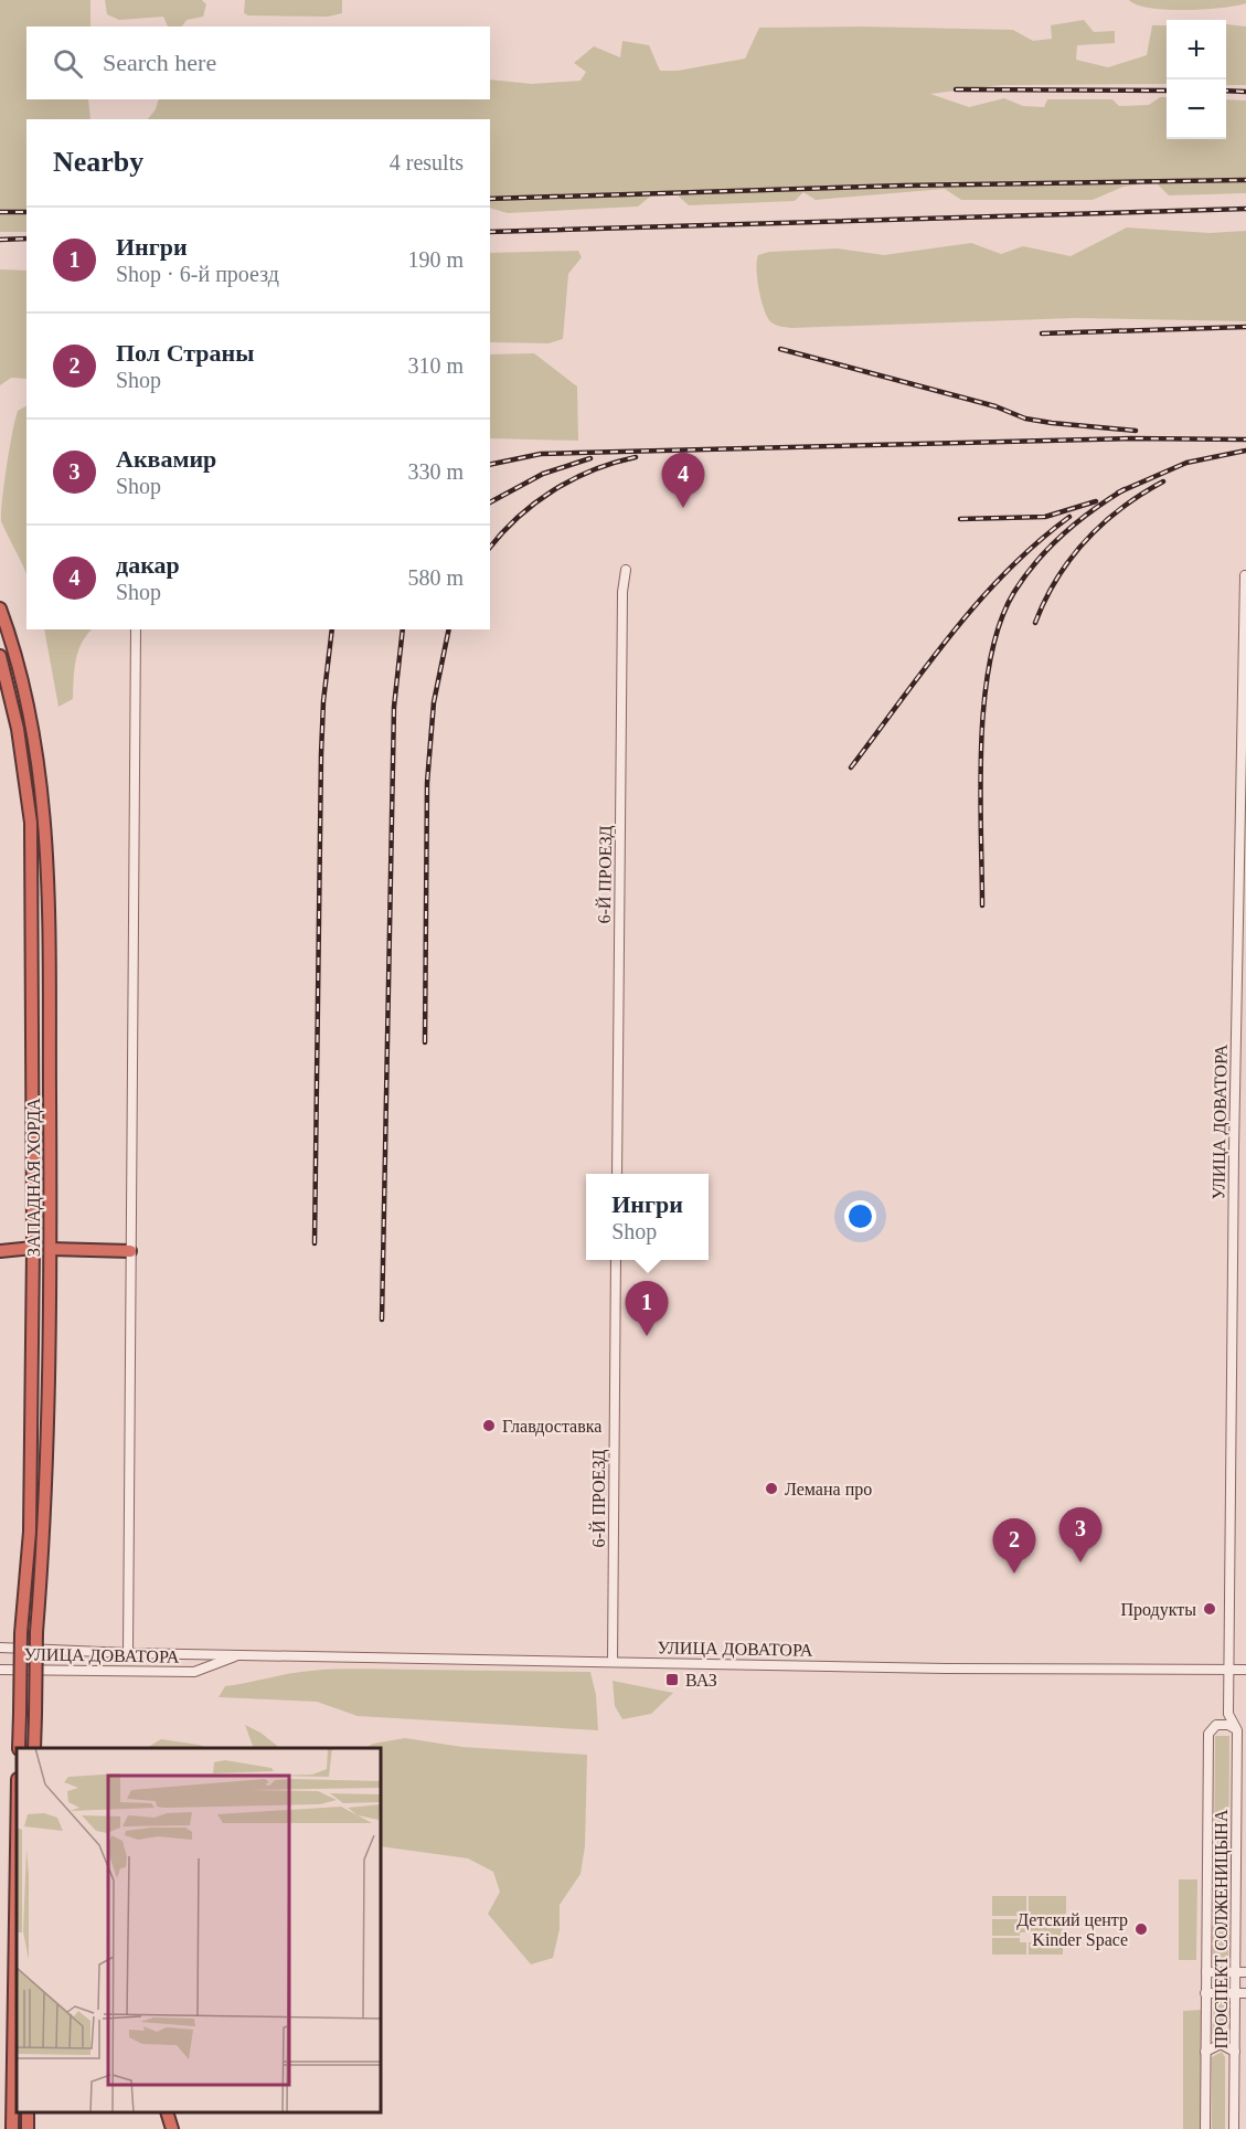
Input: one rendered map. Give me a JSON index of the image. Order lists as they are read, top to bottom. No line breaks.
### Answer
{"streets":{"highway":["ЗАПАДНАЯ ХОРДА"],"street":["6-Й ПРОЕЗД","УЛИЦА ДОВАТОРА","ПРОСПЕКТ СОЛЖЕНИЦЫНА"]},"crossings":[["6-Й ПРОЕЗД","УЛИЦА ДОВАТОРА"],["УЛИЦА ДОВАТОРА","ПРОСПЕКТ СОЛЖЕНИЦЫНА"]],"places":{"other":["Главдоставка","Лемана про","Продукты","Детский центр Kinder Space"],"transit":["ВАЗ"]},"page":{"map_buttons":["+","−"],"search":"Search here","heading":["Nearby","4 results"],"list":[{"mark":"1","name":"Ингри","note":"Shop · 6-й проезд","value":"190 m"},{"mark":"2","name":"Пол Страны","note":"Shop","value":"310 m"},{"mark":"3","name":"Аквамир","note":"Shop","value":"330 m"},{"mark":"4","name":"дакар","note":"Shop","value":"580 m"}],"pins":["4","1","3","2"],"popup":["Ингри","Shop"]}}
